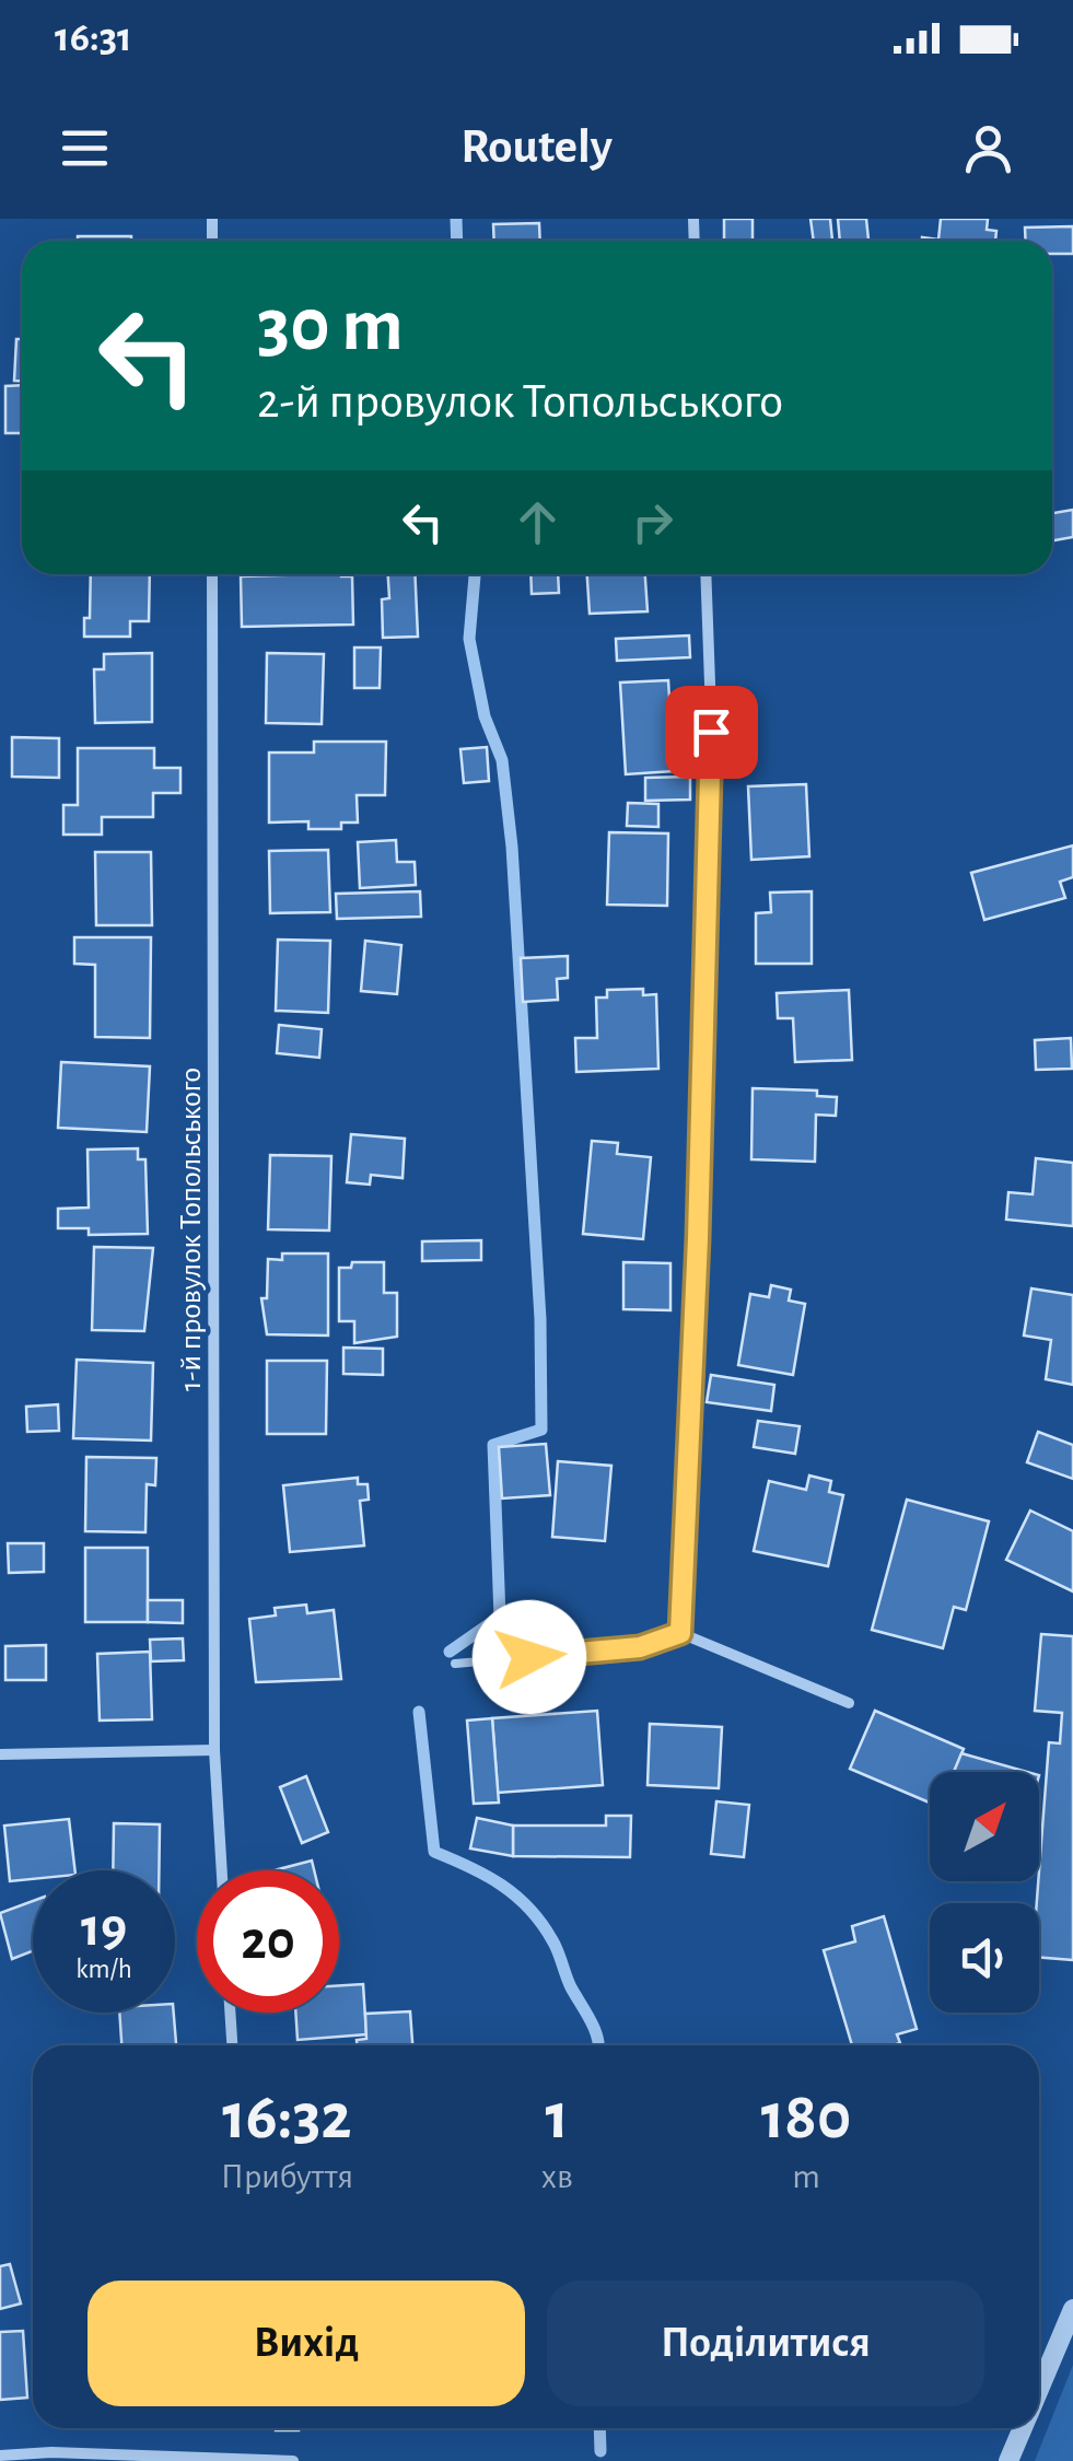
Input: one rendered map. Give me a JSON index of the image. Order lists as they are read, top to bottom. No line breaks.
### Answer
{"streets":{"street":["1-й провулок Топольського"]},"north":"top right","page":{"status":"16:31","header":"Routely","turn":["30 m","2-й провулок Топольського"],"speed":"19 km/h","limit":"20","eta":["16:32","Прибуття","1","хв","180","m"],"buttons":["Вихід","Поділитися"]}}
